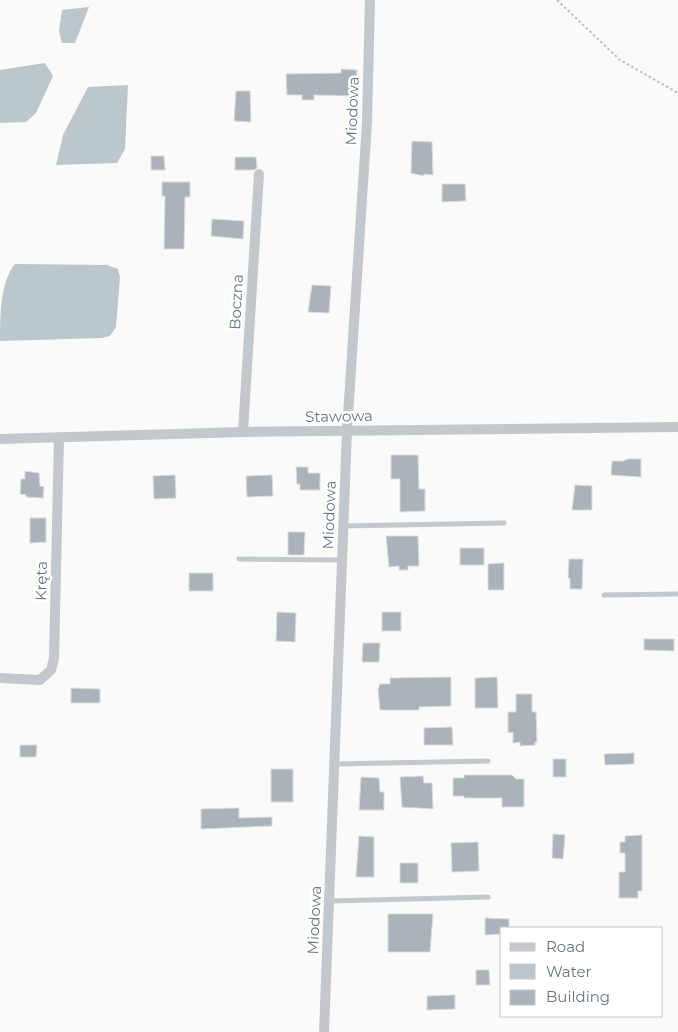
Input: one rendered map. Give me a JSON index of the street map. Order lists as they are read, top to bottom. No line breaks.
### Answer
{"streets":{"street":["Miodowa","Boczna","Stawowa","Kręta"]},"crossings":[["Miodowa","Stawowa"],["Boczna","Stawowa"],["Stawowa","Kręta"]],"legend":["Road","Water","Building"]}
